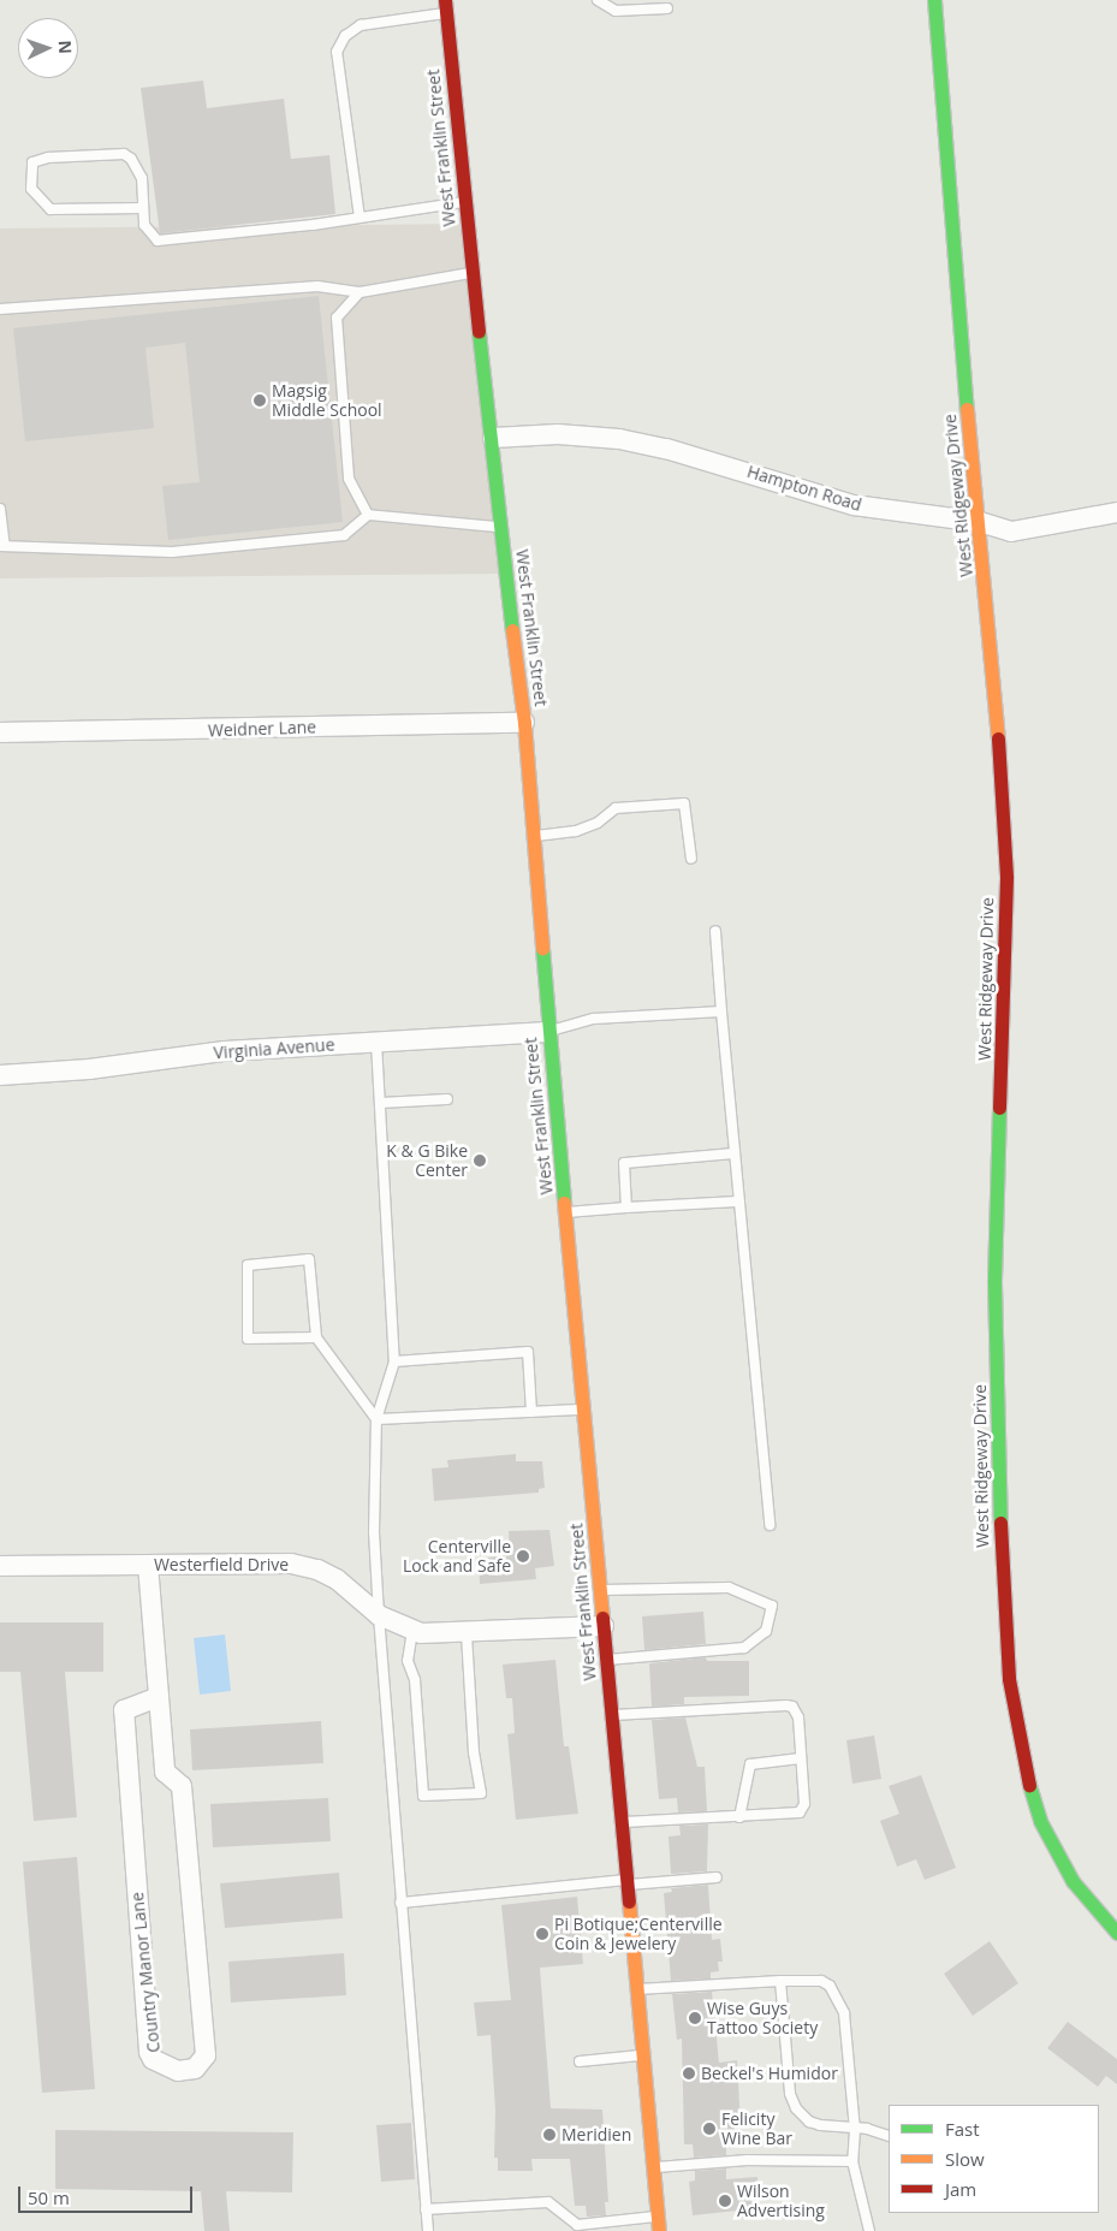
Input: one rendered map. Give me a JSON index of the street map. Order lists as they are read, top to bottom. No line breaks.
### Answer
{"streets":{"main road":["West Franklin Street","West Ridgeway Drive"],"street":["Hampton Road","Weidner Lane","Virginia Avenue","Westerfield Drive","Country Manor Lane"]},"crossings":[["West Franklin Street","Hampton Road"],["West Franklin Street","Weidner Lane"],["West Franklin Street","Virginia Avenue"],["West Franklin Street","Westerfield Drive"],["Hampton Road","West Ridgeway Drive"],["Westerfield Drive","Country Manor Lane"]],"places":["Magsig Middle School","K & G Bike Center","Centerville Lock and Safe","Pi Botique;Centerville Coin & Jewelery","Wise Guys Tattoo Society","Beckel's Humidor","Felicity Wine Bar","Meridien","Wilson Advertising"],"legend":["Fast","Slow","Jam"],"scale_bar":"50 m","north":"right"}
